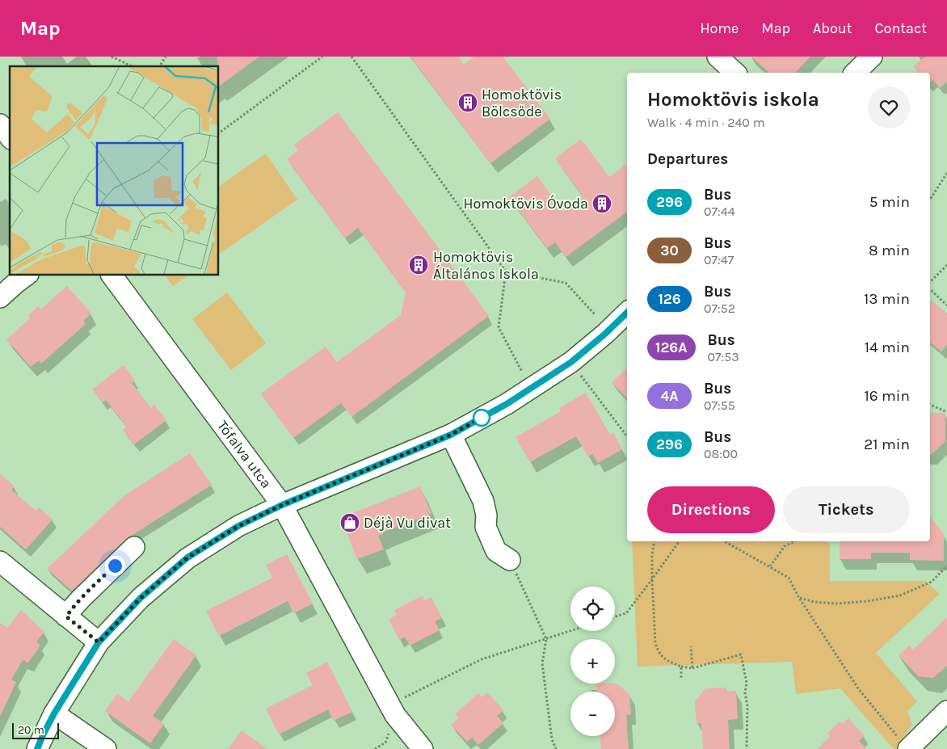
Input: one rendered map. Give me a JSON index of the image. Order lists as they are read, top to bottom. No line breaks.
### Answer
{"streets":{"street":["Tófalva utca"]},"places":{"building":["Homoktövis Bölcsőde","Homoktövis Óvoda","Homoktövis Általános Iskola"],"shop":["Déjà Vu divat"]},"lines":["bus line 296"],"scale_bar":"20 m","page":{"header":"Map","nav":["Home","Map","About","Contact"],"heading":[["Homoktövis iskola","Walk · 4 min · 240 m"],"Departures"],"list":[{"mark":"296","name":"Bus","note":"07:44","value":"5 min"},{"mark":"30","name":"Bus","note":"07:47","value":"8 min"},{"mark":"126","name":"Bus","note":"07:52","value":"13 min"},{"mark":"126A","name":"Bus","note":"07:53","value":"14 min"},{"mark":"4A","name":"Bus","note":"07:55","value":"16 min"},{"mark":"296","name":"Bus","note":"08:00","value":"21 min"}],"buttons":["Directions","Tickets"],"map_buttons":["+","−"],"scale":"20 m"}}
